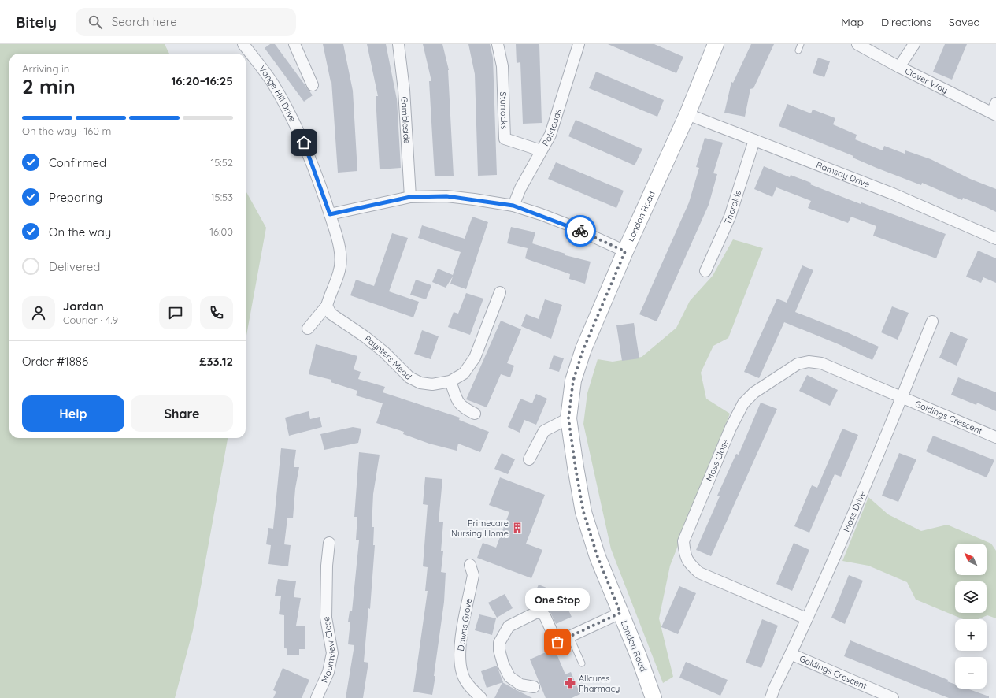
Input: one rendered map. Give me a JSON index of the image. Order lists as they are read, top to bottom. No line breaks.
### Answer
{"streets":{"main road":["London Road"],"street":["Clover Way","Vange Hill Drive","Sturrocks","Gambleside","Polsteads","Ramsay Drive","Thorolds","Paynters Mead","Goldings Crescent","Moss Close","Moss Drive","Downs Grove","Mountview Close"]},"crossings":[["Sturrocks","Polsteads"],["Ramsay Drive","Thorolds"],["Ramsay Drive","London Road"],["Goldings Crescent","Moss Close"],["Goldings Crescent","Moss Drive"],["Moss Close","Moss Drive"]],"places":{"building":["Primecare Nursing Home"],"other":["One Stop"],"pharmacy":["Allcures Pharmacy"]},"north":"top left","page":{"header":"Bitely","search":"Search here","nav":["Map","Directions","Saved"],"heading":["2 min","Arriving in","16:20–16:25"],"panel":["Jordan","Courier · 4.9","Order #1886","£33.12"],"bar":"On the way · 160 m","list":[["Confirmed","15:52"],["Preparing","15:53"],["On the way","16:00"],"Delivered"],"buttons":["Help","Share"],"map_buttons":["+","−"],"bubble":"One Stop"}}
